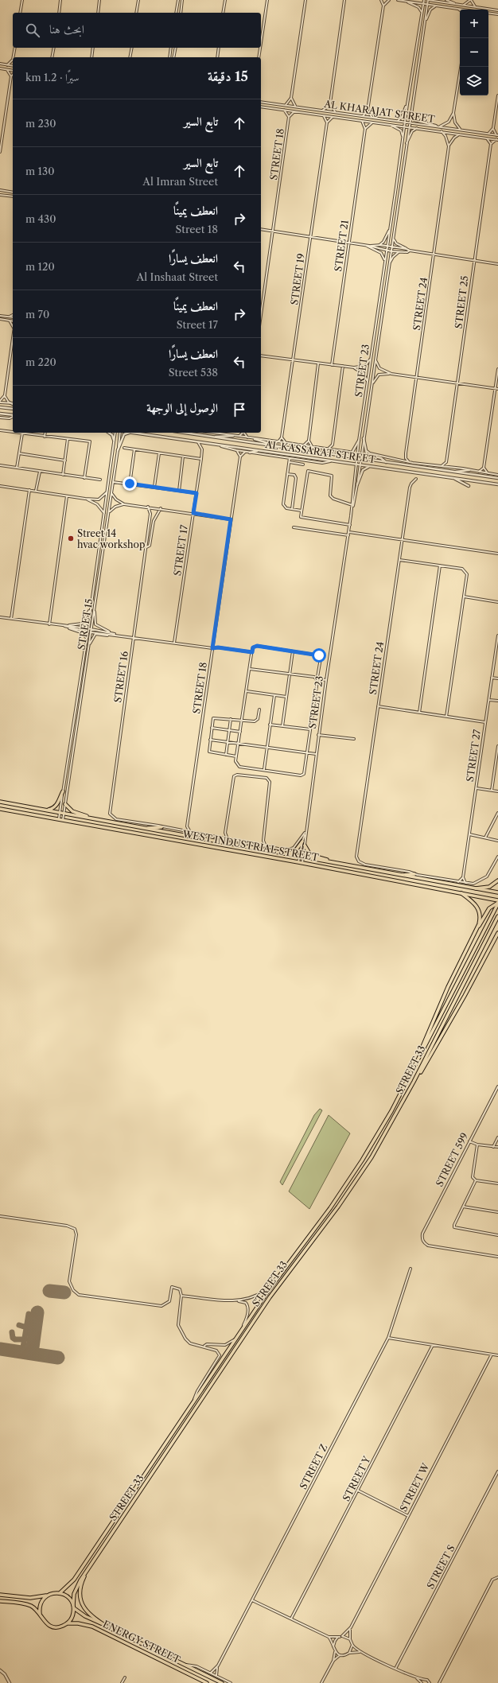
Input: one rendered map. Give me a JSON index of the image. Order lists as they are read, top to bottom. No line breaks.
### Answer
{"streets":{"main road":["WEST INDUSTRIAL STREET","STREET 33","ENERGY STREET"],"street":["AL KHARAJAT STREET","STREET 18","STREET 21","STREET 19","STREET 25","STREET 24","STREET 23","AL KASSARAT STREET","STREET 17","STREET 15","STREET 16","STREET 27","STREET 599","STREET Z","STREET Y","STREET W","STREET S"]},"crossings":[["AL KHARAJAT STREET","STREET 18"],["AL KHARAJAT STREET","STREET 21"],["AL KHARAJAT STREET","STREET 23"],["STREET 23","AL KASSARAT STREET"],["STREET 23","WEST INDUSTRIAL STREET"],["AL KASSARAT STREET","STREET 17"],["STREET 15","WEST INDUSTRIAL STREET"],["STREET 16","WEST INDUSTRIAL STREET"],["WEST INDUSTRIAL STREET","STREET 33"],["STREET 33","ENERGY STREET"],["STREET Z","ENERGY STREET"]],"places":["Street 14 hvac workshop"],"page":{"map_buttons":["+","−"],"search":"ابحث هنا","heading":["15 دقيقة","سيرًا · 1.2 km"],"list":[["تابع السير","230 m"],["تابع السير","Al Imran Street","130 m"],["انعطف يمينًا","Street 18","430 m"],["انعطف يسارًا","Al Inshaat Street","120 m"],["انعطف يمينًا","Street 17","70 m"],["انعطف يسارًا","Street 538","220 m"],"الوصول إلى الوجهة"]}}
